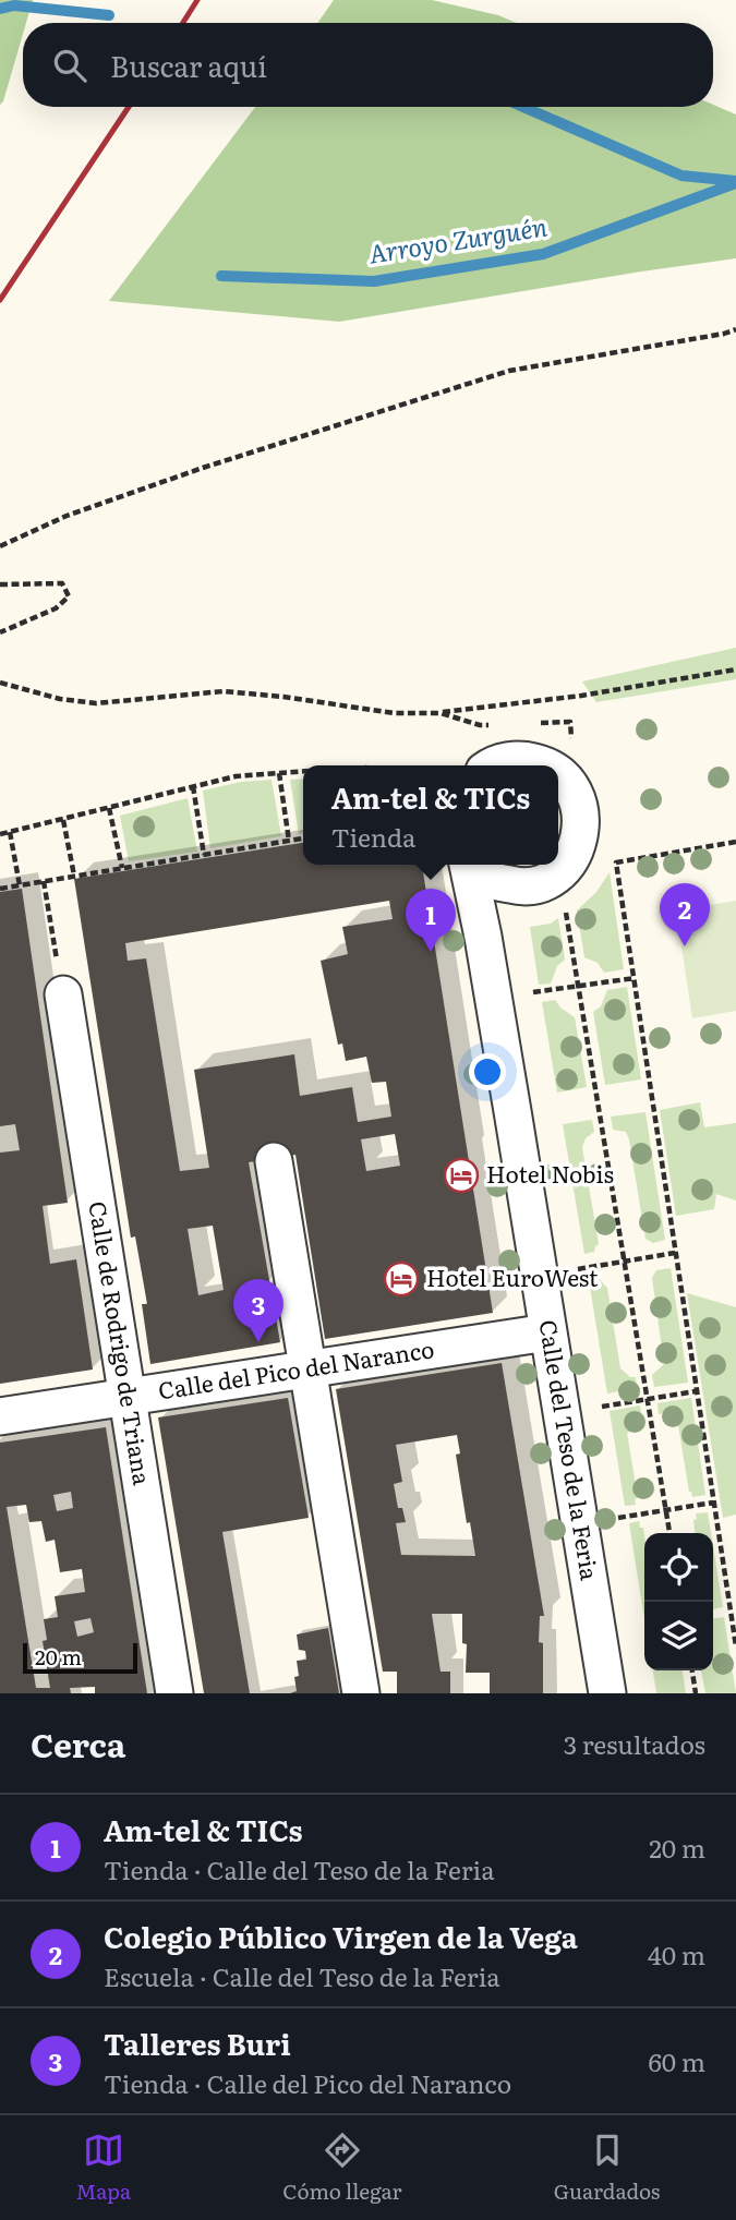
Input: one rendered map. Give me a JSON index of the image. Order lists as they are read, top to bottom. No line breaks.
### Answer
{"streets":{"street":["Calle de Rodrigo de Triana","Calle del Pico del Naranco","Calle del Teso de la Feria"]},"crossings":[["Calle de Rodrigo de Triana","Calle del Pico del Naranco"],["Calle del Pico del Naranco","Calle del Teso de la Feria"]],"water":["Arroyo Zurguén"],"places":{"hotel":["Hotel Nobis","Hotel EuroWest"]},"scale_bar":"20 m","page":{"search":"Buscar aquí","popup":["Am-tel & TICs","Tienda"],"pins":["2","1","3"],"scale":"20 m","heading":["Cerca","3 resultados"],"list":[{"mark":"1","name":"Am-tel & TICs","note":"Tienda · Calle del Teso de la Feria","value":"20 m"},{"mark":"2","name":"Colegio Público Virgen de la Vega","note":"Escuela · Calle del Teso de la Feria","value":"40 m"},{"mark":"3","name":"Talleres Buri","note":"Tienda · Calle del Pico del Naranco","value":"60 m"}],"nav":["Mapa","Cómo llegar","Guardados"]}}
